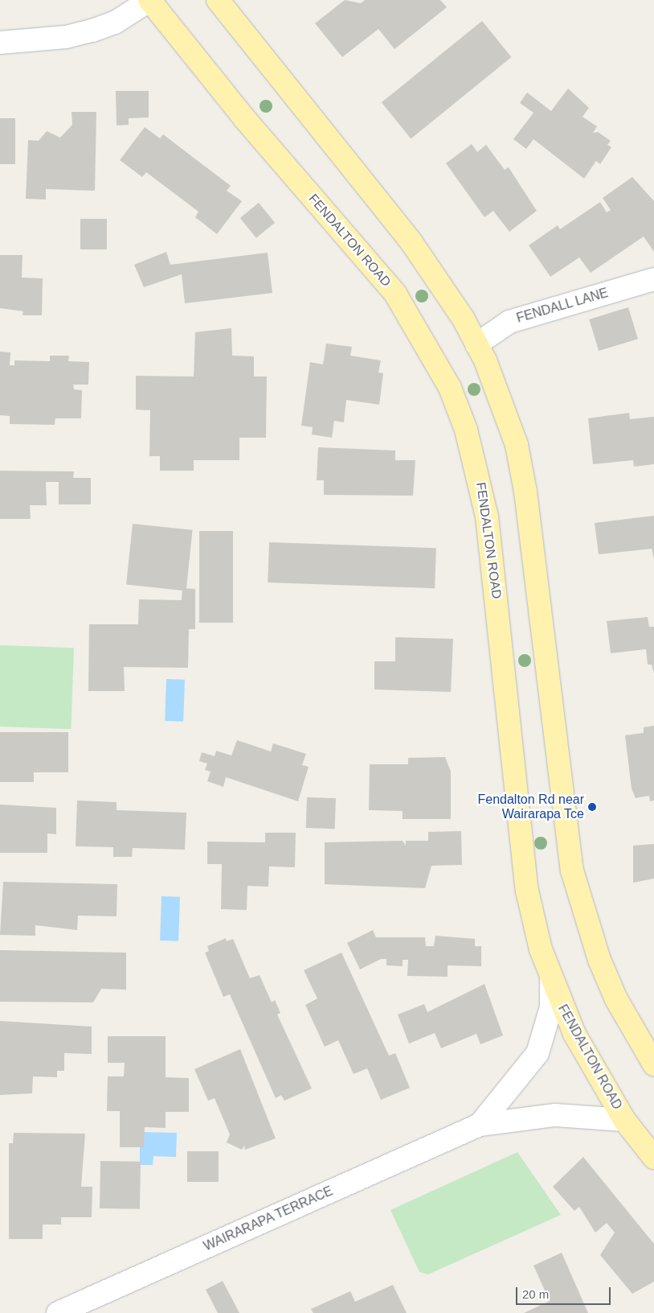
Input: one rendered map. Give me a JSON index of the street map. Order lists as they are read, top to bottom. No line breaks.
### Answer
{"streets":{"main road":["FENDALTON ROAD"],"street":["FENDALL LANE","WAIRARAPA TERRACE"]},"crossings":[["FENDALTON ROAD","WAIRARAPA TERRACE"]],"places":["Fendalton Rd near Wairarapa Tce"],"scale_bar":"20 m"}
